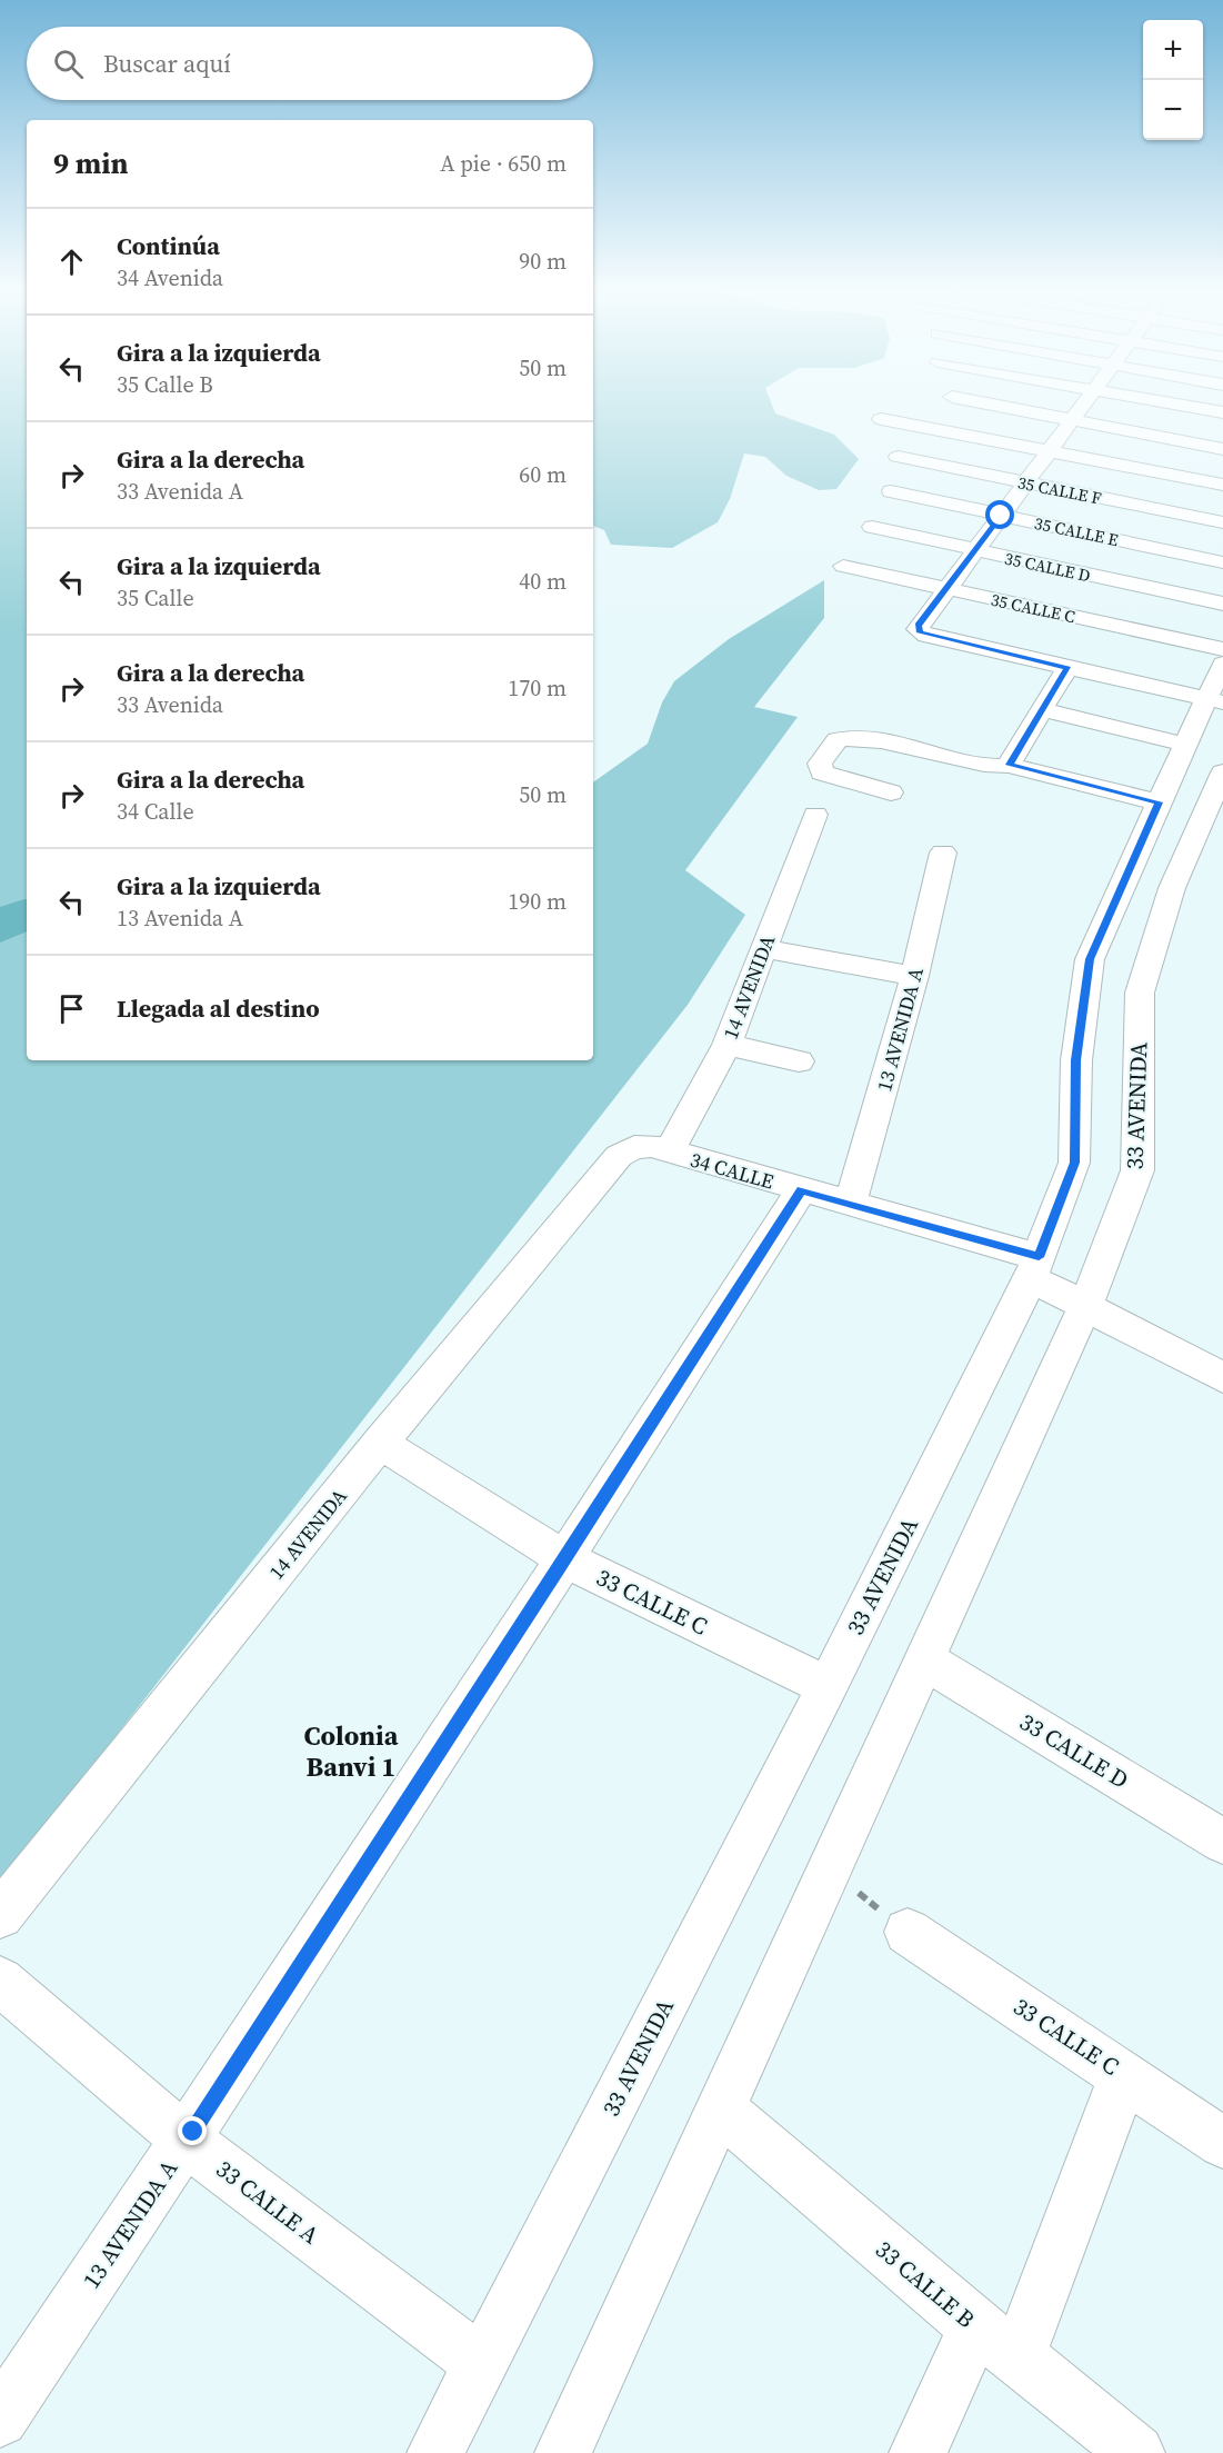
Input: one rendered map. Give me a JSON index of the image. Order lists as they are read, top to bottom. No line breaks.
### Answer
{"streets":{"street":["35 CALLE F","35 CALLE E","35 CALLE D","35 CALLE C","14 AVENIDA","13 AVENIDA A","33 AVENIDA","34 CALLE","33 CALLE C","33 CALLE D","33 CALLE A","33 CALLE B"]},"crossings":[["14 AVENIDA","34 CALLE"],["14 AVENIDA","33 CALLE C"],["13 AVENIDA A","34 CALLE"],["13 AVENIDA A","33 CALLE C"],["13 AVENIDA A","33 CALLE A"],["33 AVENIDA","34 CALLE"],["33 AVENIDA","33 CALLE C"],["33 AVENIDA","33 CALLE D"],["33 AVENIDA","33 CALLE A"],["33 AVENIDA","33 CALLE B"]],"districts":["Colonia Banvi 1"],"page":{"map_buttons":["+","−"],"search":"Buscar aquí","heading":["9 min","A pie · 650 m"],"list":[["Continúa","34 Avenida","90 m"],["Gira a la izquierda","35 Calle B","50 m"],["Gira a la derecha","33 Avenida A","60 m"],["Gira a la izquierda","35 Calle","40 m"],["Gira a la derecha","33 Avenida","170 m"],["Gira a la derecha","34 Calle","50 m"],["Gira a la izquierda","13 Avenida A","190 m"],"Llegada al destino"]}}
